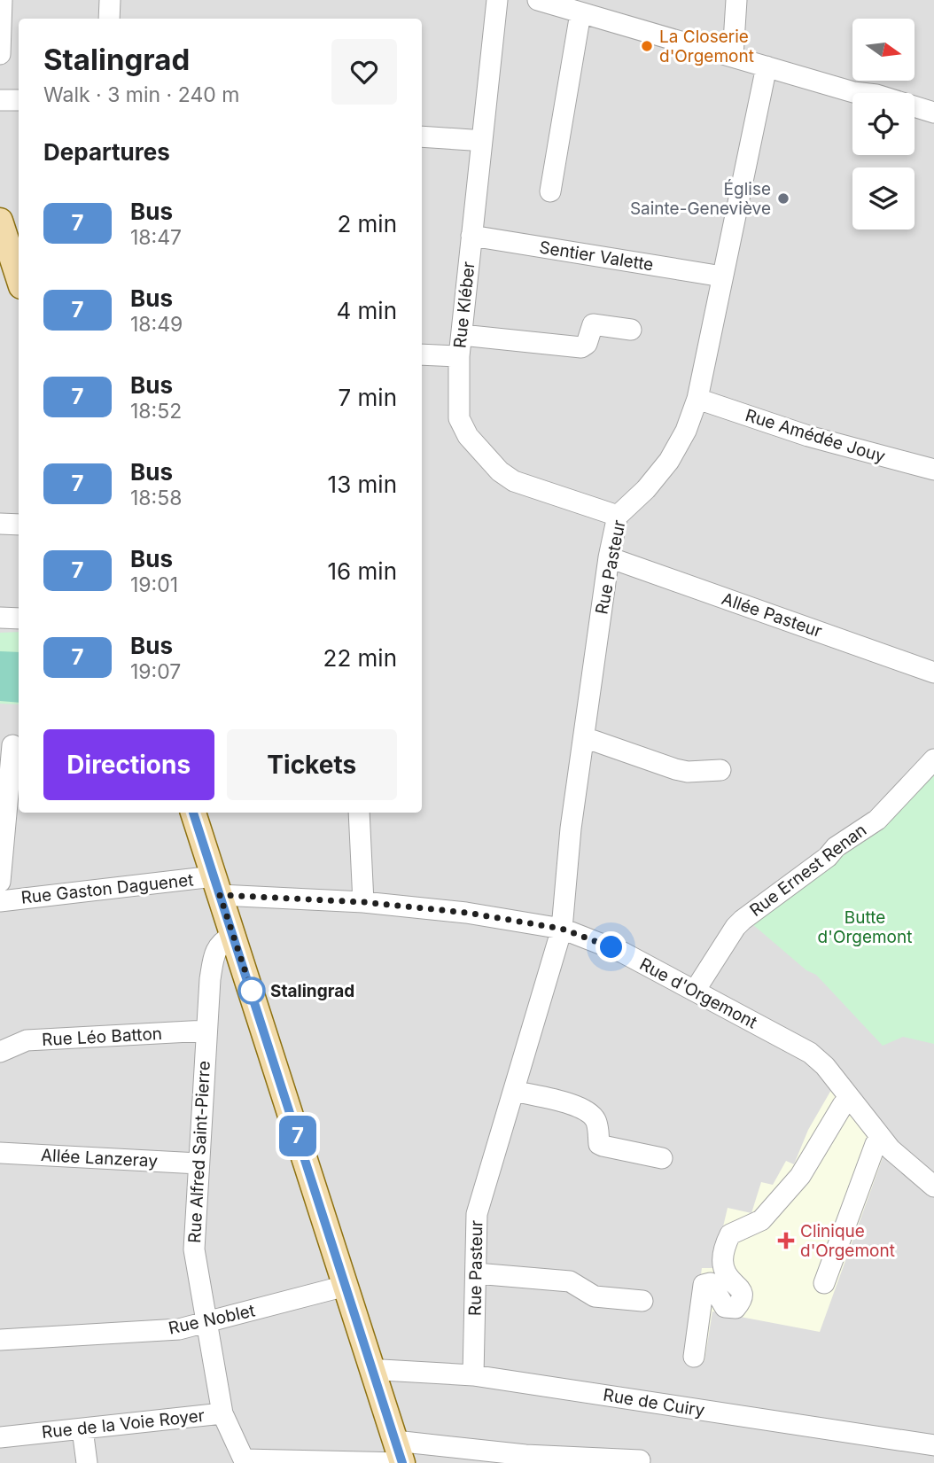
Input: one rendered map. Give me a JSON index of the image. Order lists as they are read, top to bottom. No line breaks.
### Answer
{"streets":{"street":["Sentier Valette","Rue Kléber","Rue Amédée Jouy","Rue Pasteur","Allée Pasteur","Rue Ernest Renan","Rue Gaston Daguenet","Rue d'Orgemont","Rue Léo Batton","Rue Alfred Saint-Pierre","Allée Lanzeray","Rue Noblet","Rue de Cuiry","Rue de la Voie Royer"]},"crossings":[["Sentier Valette","Rue Kléber"],["Sentier Valette","Rue Pasteur"],["Rue Kléber","Rue Pasteur"],["Rue Amédée Jouy","Rue Pasteur"],["Rue Pasteur","Allée Pasteur"],["Rue Pasteur","Rue d'Orgemont"],["Rue Pasteur","Rue de Cuiry"],["Rue Ernest Renan","Rue d'Orgemont"],["Rue Gaston Daguenet","Rue d'Orgemont"],["Rue Léo Batton","Rue Alfred Saint-Pierre"],["Rue Alfred Saint-Pierre","Allée Lanzeray"],["Rue Alfred Saint-Pierre","Rue Noblet"],["Rue Alfred Saint-Pierre","Rue de la Voie Royer"]],"parks":["Butte d'Orgemont"],"places":{"other":["La Closerie d'Orgemont","Église Sainte-Geneviève","Stalingrad"],"health":["Clinique d'Orgemont"]},"lines":["bus line 7"],"north":"right","page":{"on_map":"7","heading":[["Stalingrad","Walk · 3 min · 240 m"],"Departures"],"list":[{"mark":"7","name":"Bus","note":"18:47","value":"2 min"},{"mark":"7","name":"Bus","note":"18:49","value":"4 min"},{"mark":"7","name":"Bus","note":"18:52","value":"7 min"},{"mark":"7","name":"Bus","note":"18:58","value":"13 min"},{"mark":"7","name":"Bus","note":"19:01","value":"16 min"},{"mark":"7","name":"Bus","note":"19:07","value":"22 min"}],"buttons":["Directions","Tickets"]}}
